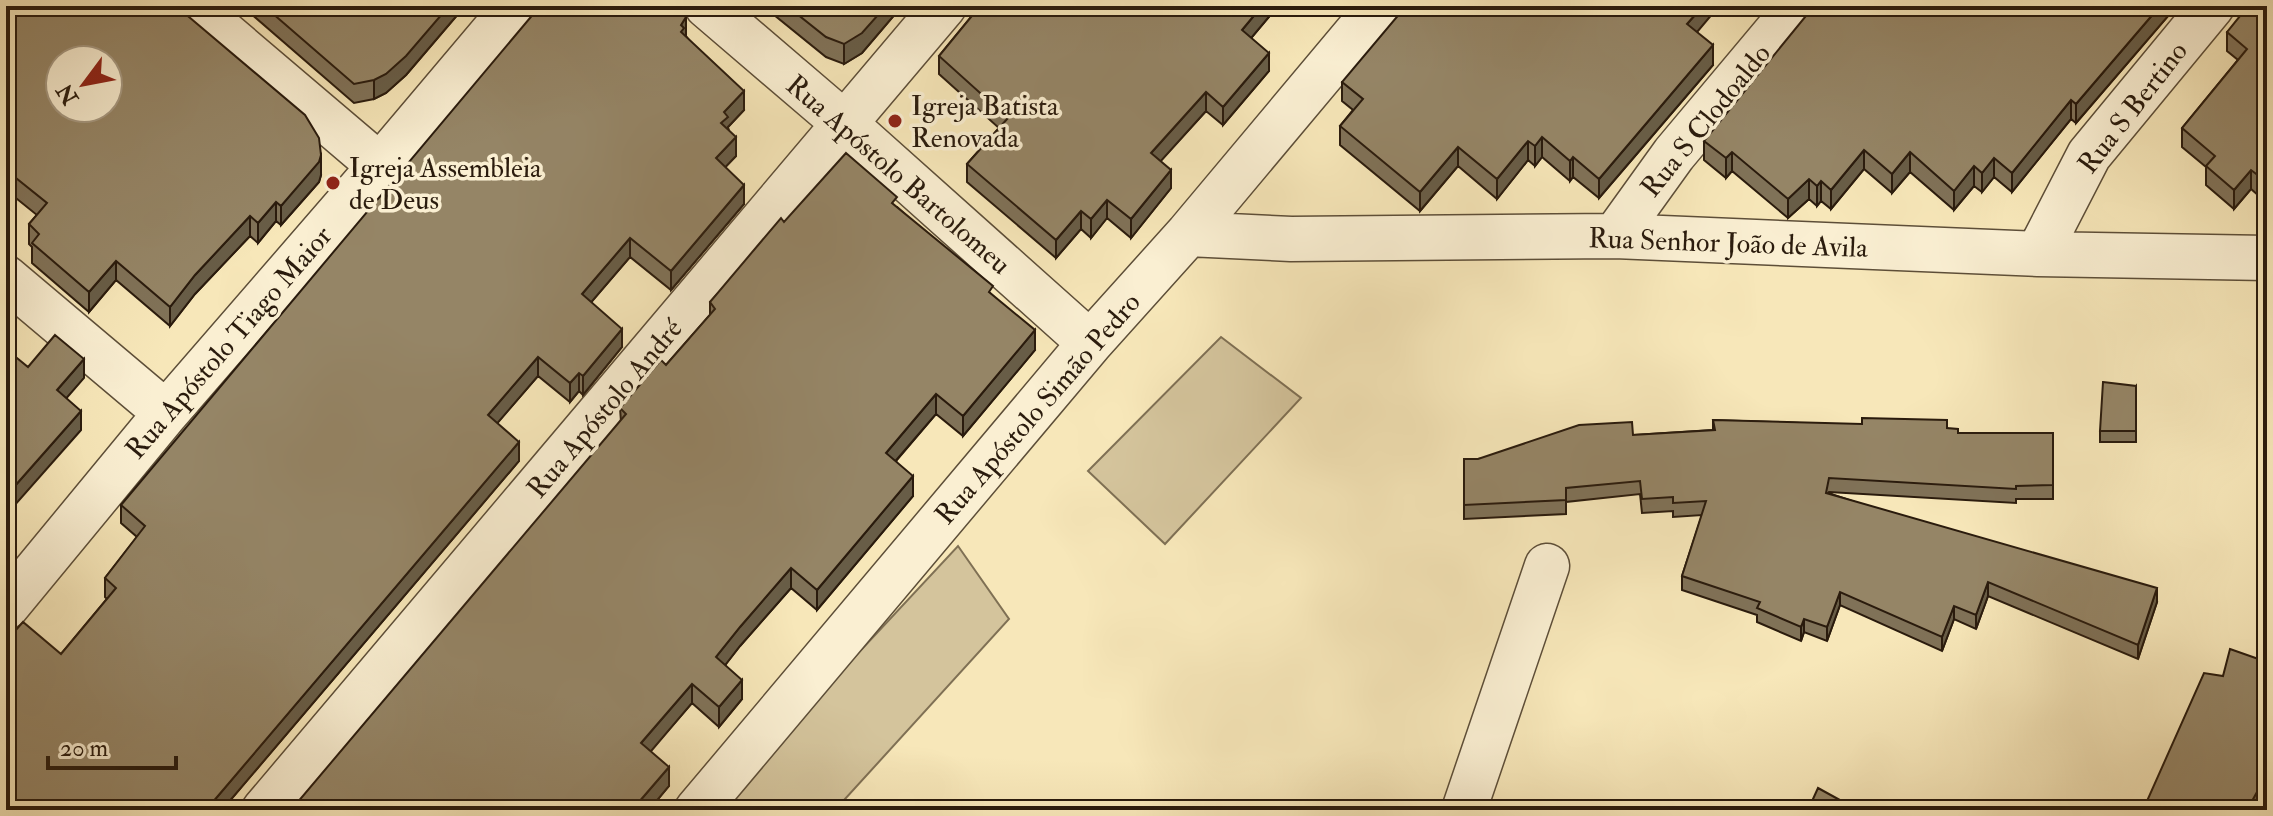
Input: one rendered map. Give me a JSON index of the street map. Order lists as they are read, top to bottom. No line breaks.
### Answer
{"streets":{"street":["Rua S Bertino","Rua S Clodoaldo","Rua Apóstolo Bartolomeu","Rua Senhor João de Avila","Rua Apóstolo Tiago Maior","Rua Apóstolo André","Rua Apóstolo Simão Pedro"]},"crossings":[["Rua S Bertino","Rua Senhor João de Avila"],["Rua S Clodoaldo","Rua Senhor João de Avila"],["Rua Apóstolo Bartolomeu","Rua Apóstolo André"],["Rua Apóstolo Bartolomeu","Rua Apóstolo Simão Pedro"],["Rua Senhor João de Avila","Rua Apóstolo Simão Pedro"]],"places":["Igreja Batista Renovada","Igreja Assembleia de Deus"],"scale_bar":"20 m","north":"bottom left"}
